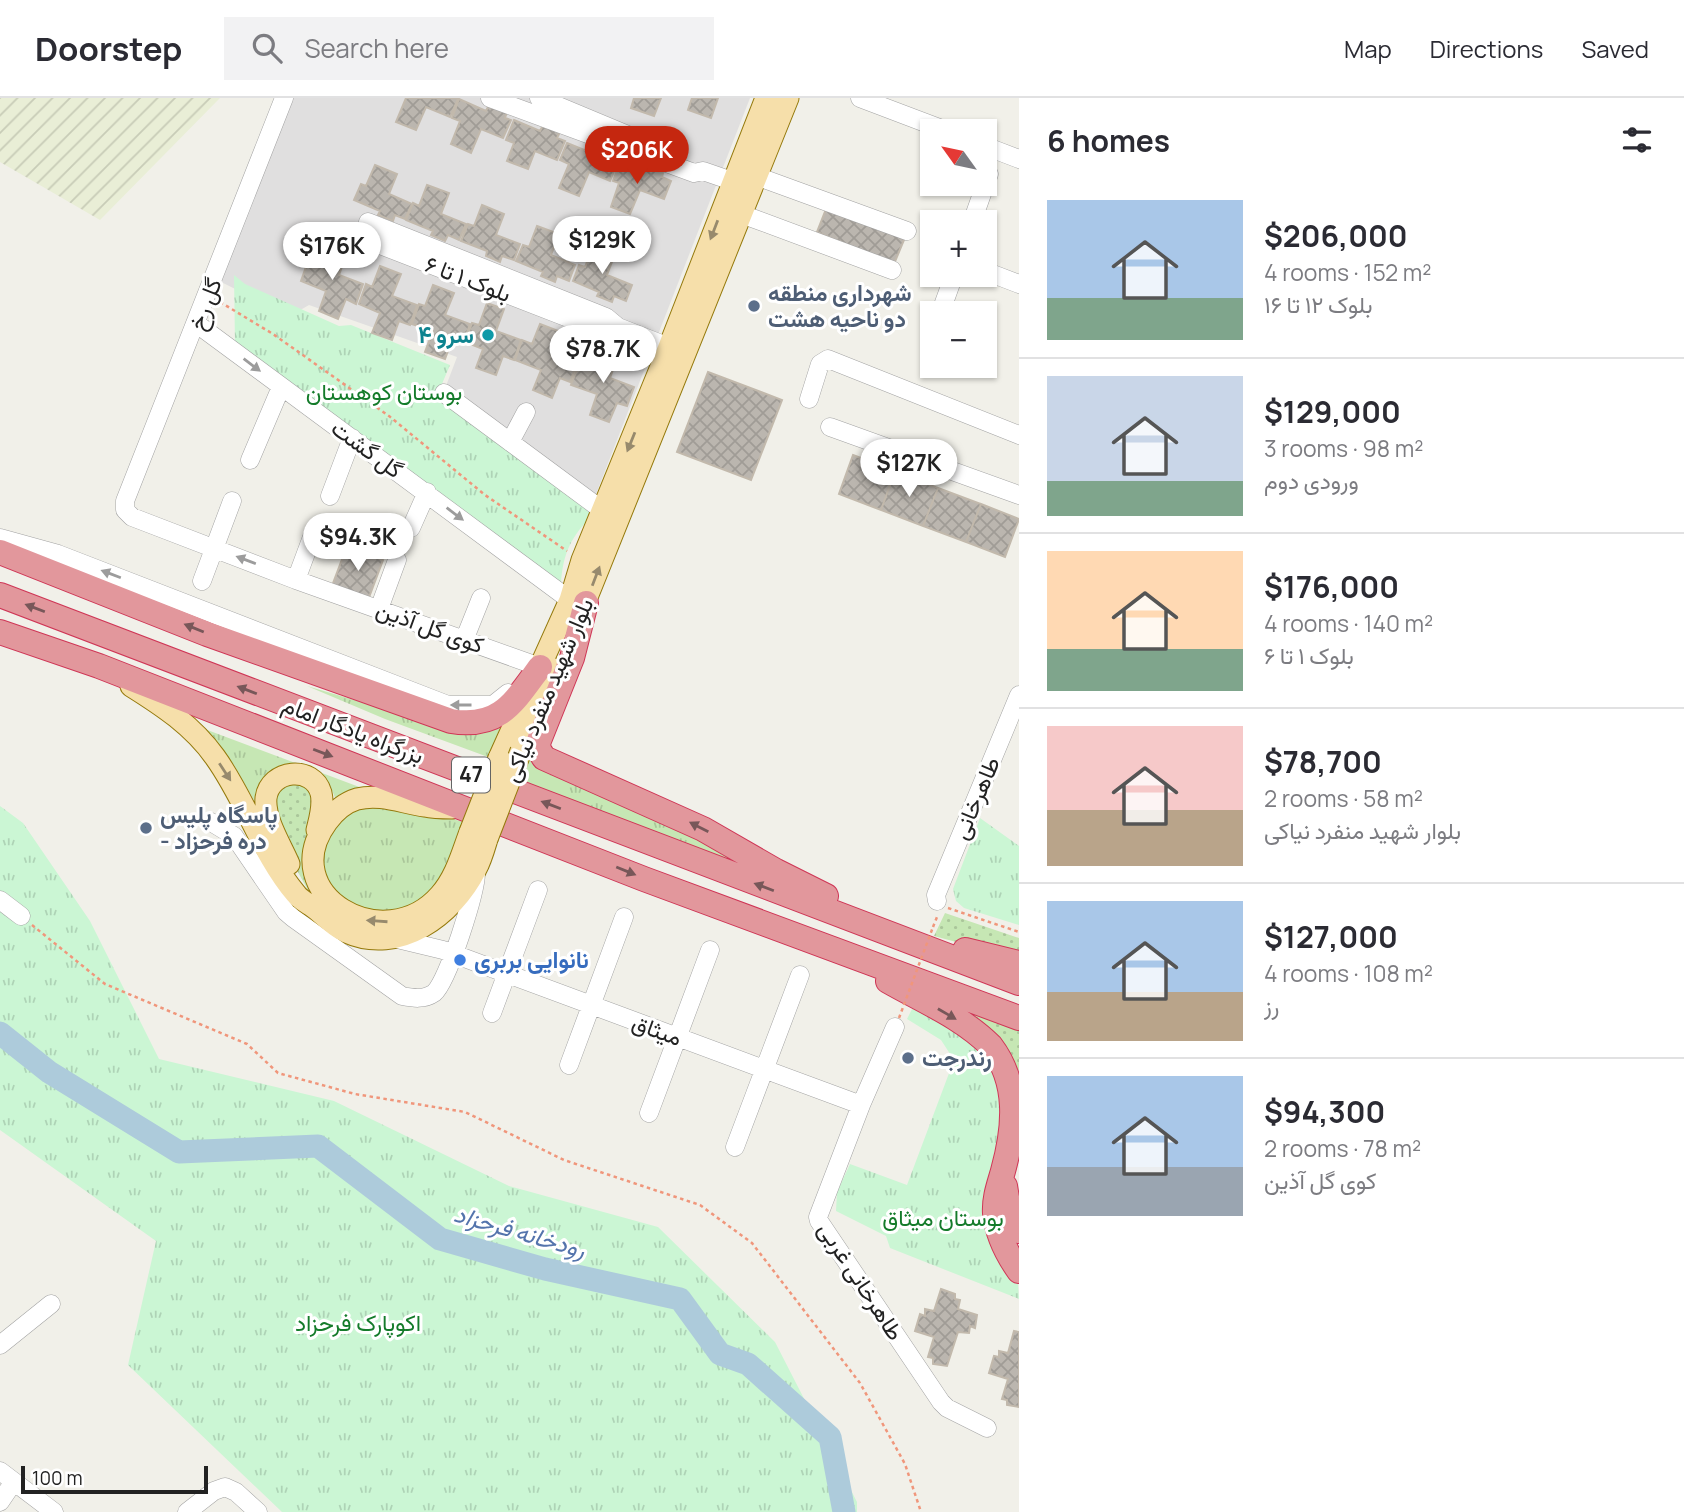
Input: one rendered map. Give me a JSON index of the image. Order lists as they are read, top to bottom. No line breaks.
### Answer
{"streets":{"highway":["بزرگراه یادگار امام","47"],"main road":["بلوار شهید منفرد نیاکی"],"street":["گل رخ","گل گشت","کوی گل آذین","طاهرخانی","میثاق","طاهرخانی غربی"]},"crossings":[["گل رخ","گل گشت"],["گل رخ","کوی گل آذین"],["گل گشت","بلوار شهید منفرد نیاکی"],["کوی گل آذین","بلوار شهید منفرد نیاکی"],["بلوار شهید منفرد نیاکی","بزرگراه یادگار امام"],["بلوار شهید منفرد نیاکی","میثاق"],["میثاق","طاهرخانی غربی"]],"water":["رودخانه فرحزاد"],"parks":["بوستان کوهستان","بوستان میثاق","اکوپارک فرحزاد"],"places":["شهرداری منطقه دو ناحیه هشت","سرو ۴","پاسگاه پلیس - دره فرحزاد","نانوایی بربری","رندرجت"],"scale_bar":"100 m","north":"top left","page":{"header":"Doorstep","search":"Search here","nav":["Map","Directions","Saved"],"heading":"6 homes","map_buttons":["+","−"],"price":["$206K","$129K","$176K","$78.7K","$127K","$94.3K"],"list":[{"name":"$206,000","note":"4 rooms · 152 m² · بلوک ۱۲ تا ۱۶"},{"name":"$129,000","note":"3 rooms · 98 m² · ورودی دوم"},{"name":"$176,000","note":"4 rooms · 140 m² · بلوک ۱ تا ۶"},{"name":"$78,700","note":"2 rooms · 58 m² · بلوار شهید منفرد نیاکی"},{"name":"$127,000","note":"4 rooms · 108 m² · رز"},{"name":"$94,300","note":"2 rooms · 78 m² · کوی گل آذین"}],"scale":"100 m"}}
